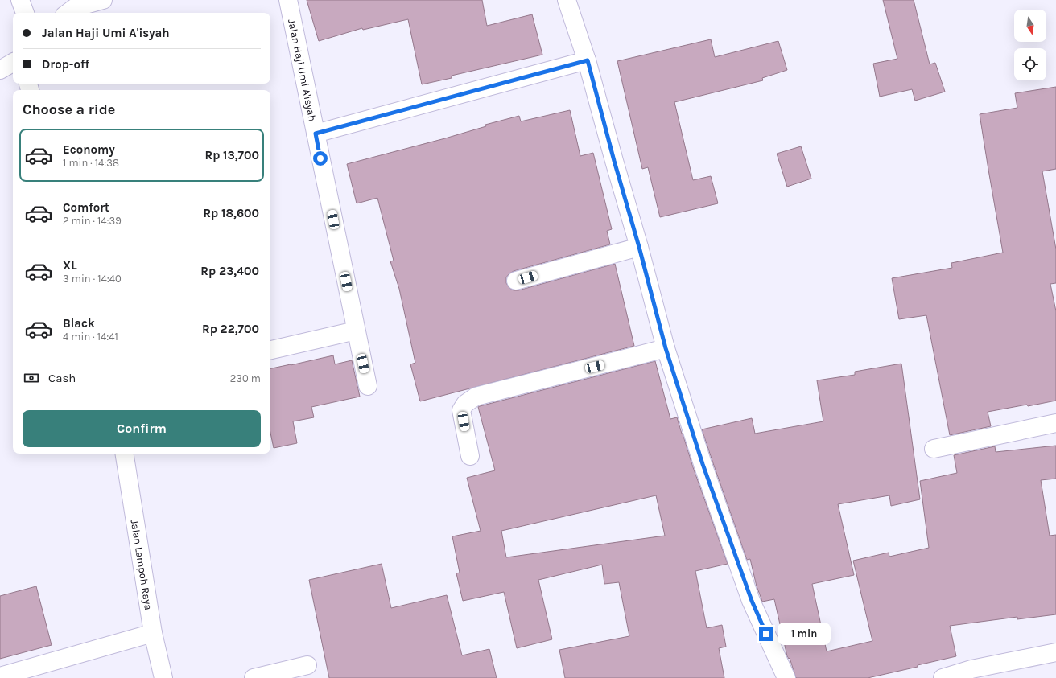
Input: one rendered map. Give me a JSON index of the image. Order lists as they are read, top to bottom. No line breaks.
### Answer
{"streets":{"street":["Jalan Haji Umi A'isyah","Jalan Lampoh Raya"]},"north":"bottom","page":{"banner":["Jalan Haji Umi A'isyah","Drop-off"],"heading":"Choose a ride","list":[{"name":"Economy","note":"1 min · 14:38","value":"Rp 13,700"},{"name":"Comfort","note":"2 min · 14:39","value":"Rp 18,600"},{"name":"XL","note":"3 min · 14:40","value":"Rp 23,400"},{"name":"Black","note":"4 min · 14:41","value":"Rp 22,700"}],"pay":["Cash","230 m"],"buttons":"Confirm","bubble":"1 min"}}
